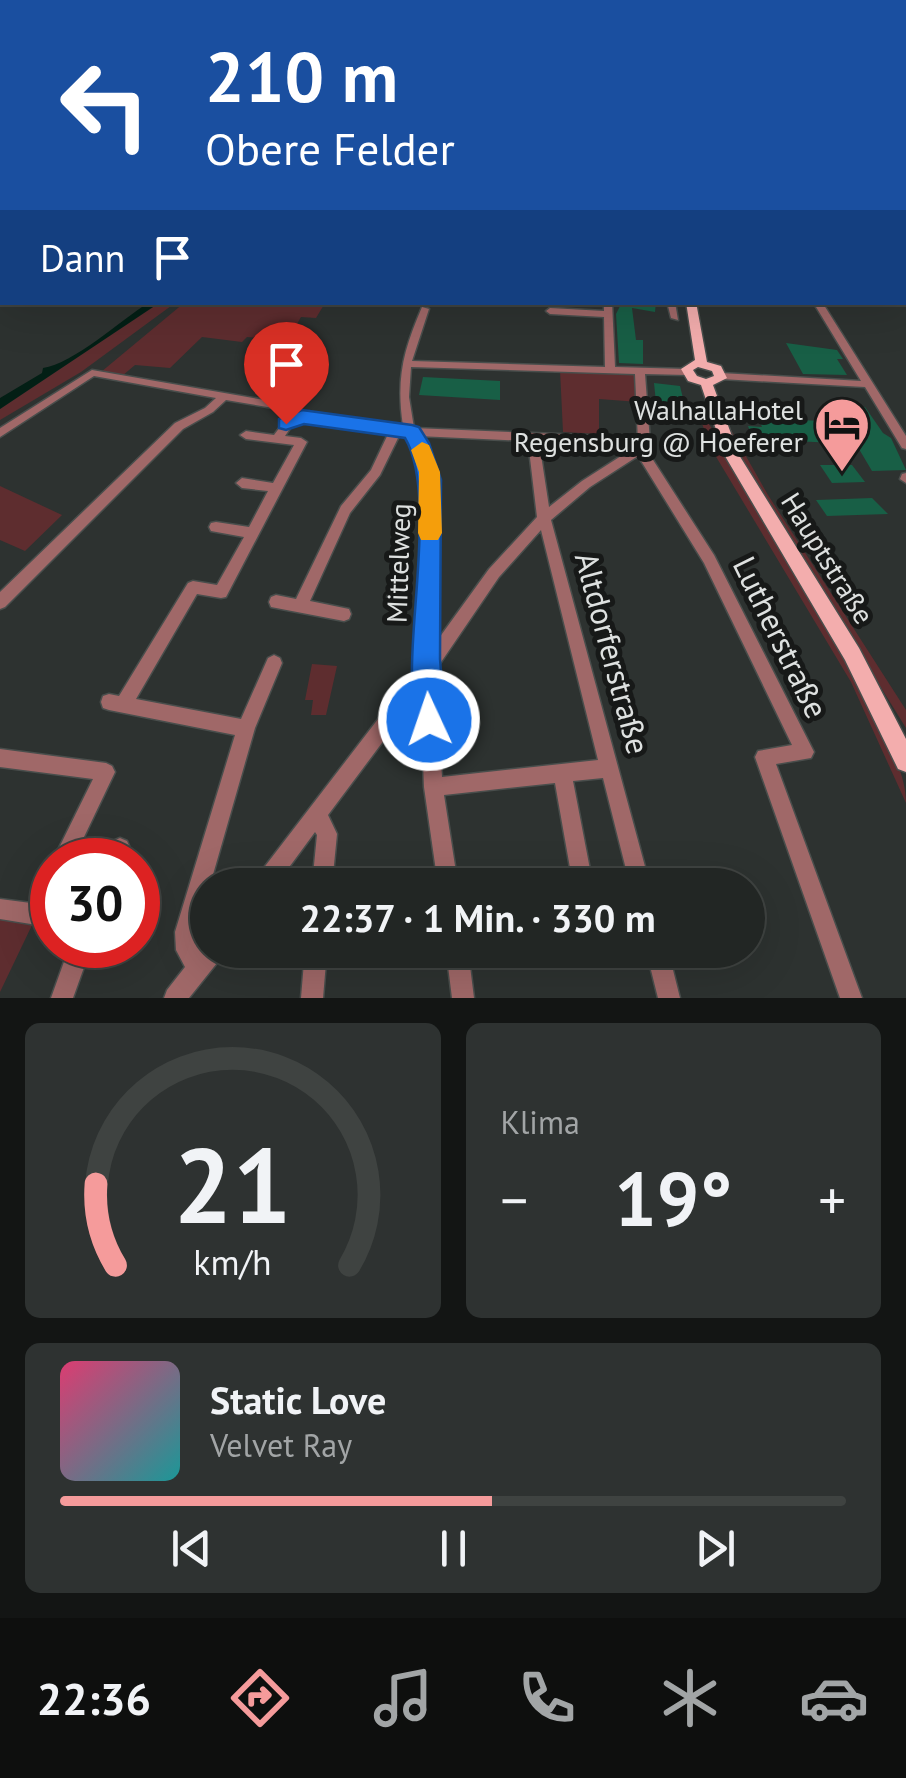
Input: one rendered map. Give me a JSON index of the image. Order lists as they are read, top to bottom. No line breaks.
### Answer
{"streets":{"main road":["Hauptstraße"],"street":["Mittelweg","Lutherstraße","Altdorferstraße"]},"places":{"hotel":["WalhallaHotel Regensburg @ Hoeferer"]},"page":{"turn":["210 m","Obere Felder"],"then":"Dann","limit":"30","trip":"22:37 · 1 Min. · 330 m","tile":"Klima","heat":["−","19°","+"],"song":["Static Love","Velvet Ray"],"tabs":"22:36","gauge":["21","km/h"]}}
